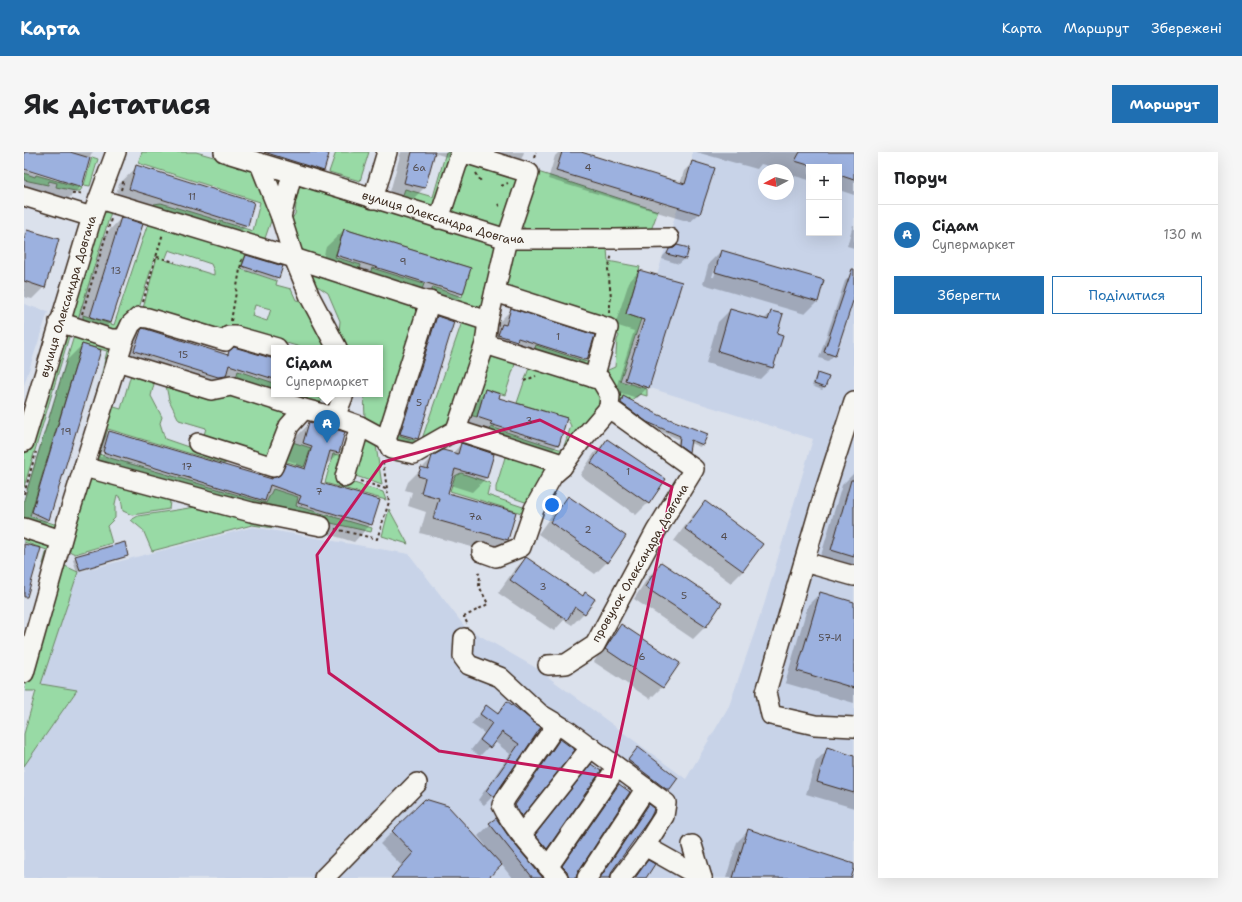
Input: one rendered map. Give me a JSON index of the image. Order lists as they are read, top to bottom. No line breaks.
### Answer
{"streets":{"street":["вулиця Олександра Довгача","провулок Олександра Довгача"]},"house_numbers":["6а","4","11","9","13","1","15","5","3","19","17","1","7","7а","2","4","3","5","57-И","6"],"north":"left","page":{"header":"Карта","nav":["Карта","Маршрут","Збережені"],"title":"Як дістатися","buttons":["Маршрут",["Зберегти","Поділитися"]],"heading":"Поруч","map_buttons":["+","−"],"list":[{"mark":"A","name":"Сідам","note":"Супермаркет","value":"130 m"}],"popup":["Сідам","Супермаркет"],"pins":"A"}}
